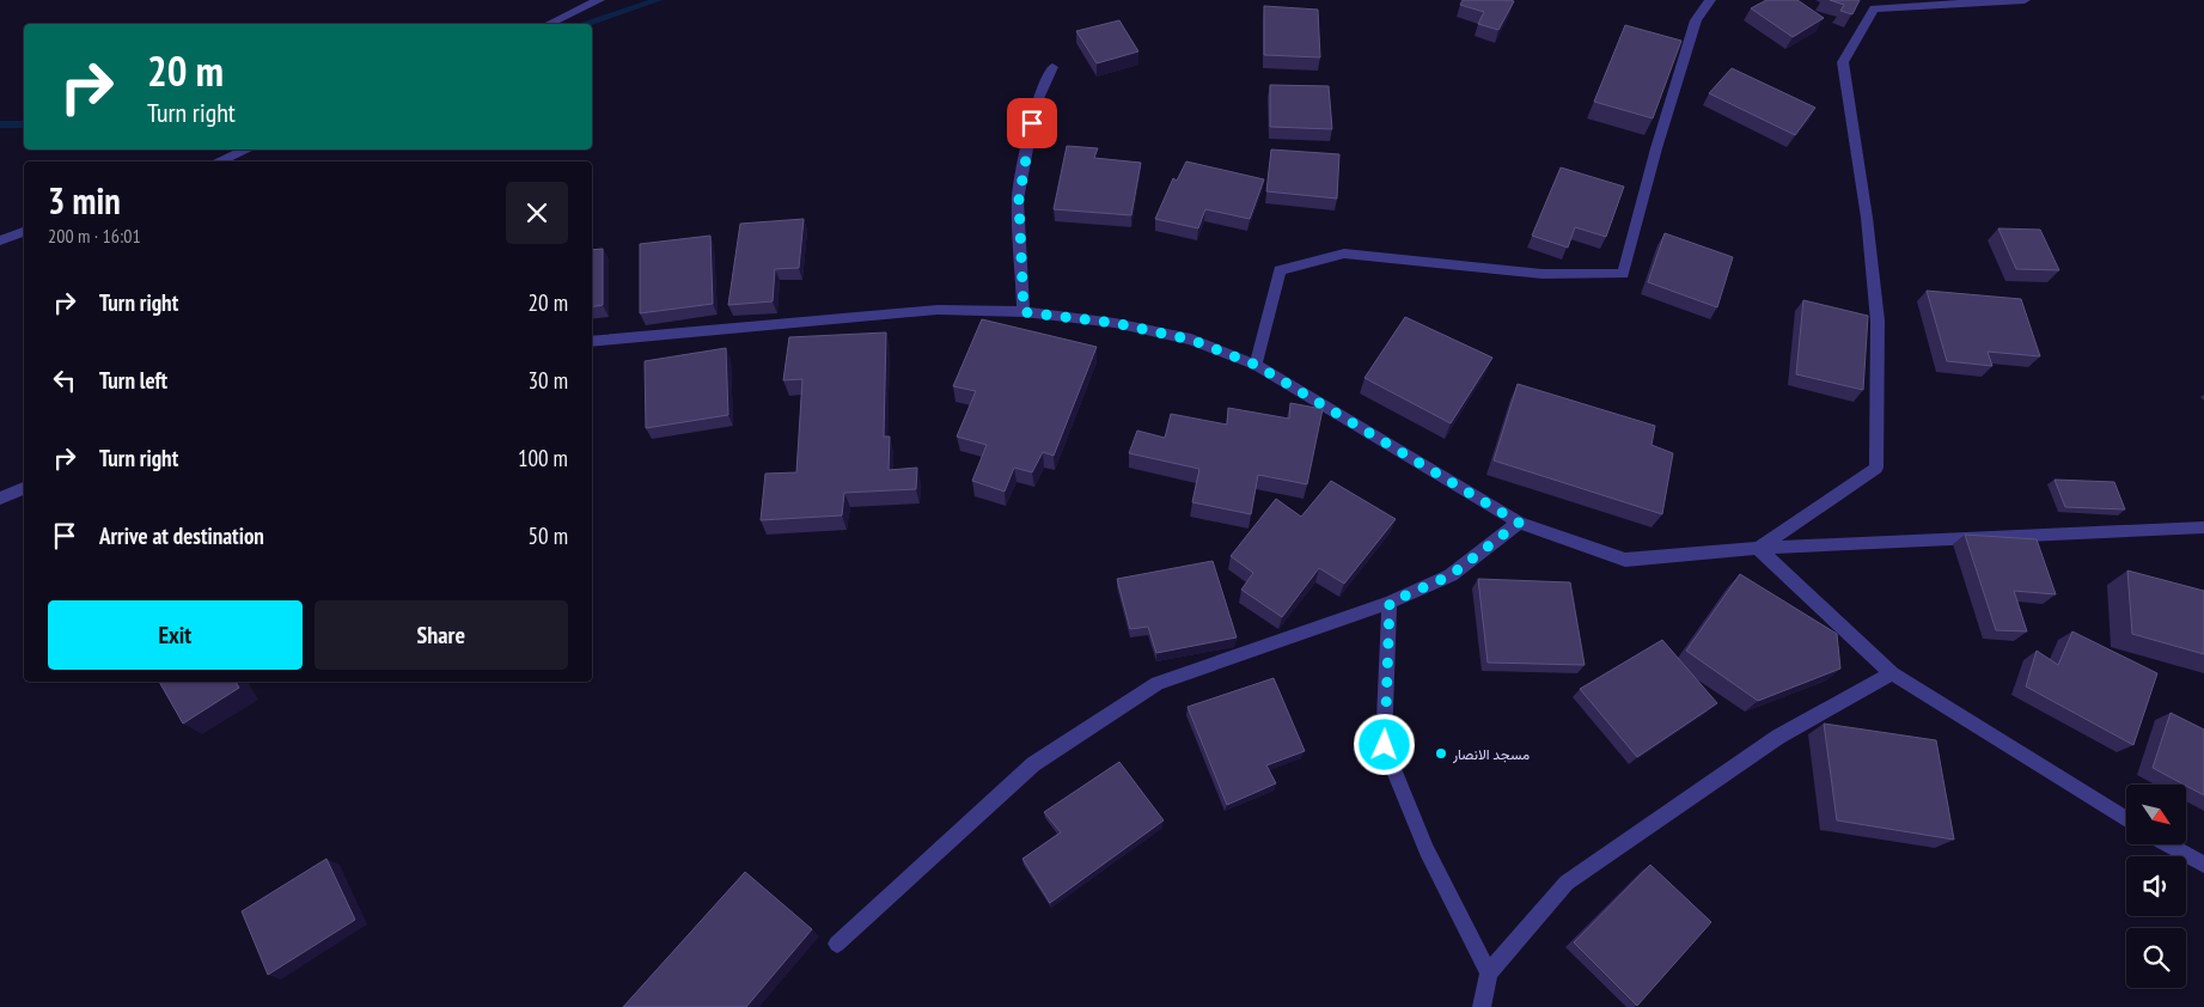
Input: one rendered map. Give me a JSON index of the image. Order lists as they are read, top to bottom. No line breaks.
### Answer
{"places":["مسجد الانصار"],"north":"bottom right","page":{"turn":["20 m","Turn right"],"heading":["3 min","200 m · 16:01"],"list":[{"name":"Turn right","value":"20 m"},{"name":"Turn left","value":"30 m"},{"name":"Turn right","value":"100 m"},{"name":"Arrive at destination","value":"50 m"}],"buttons":["Exit","Share"]}}
